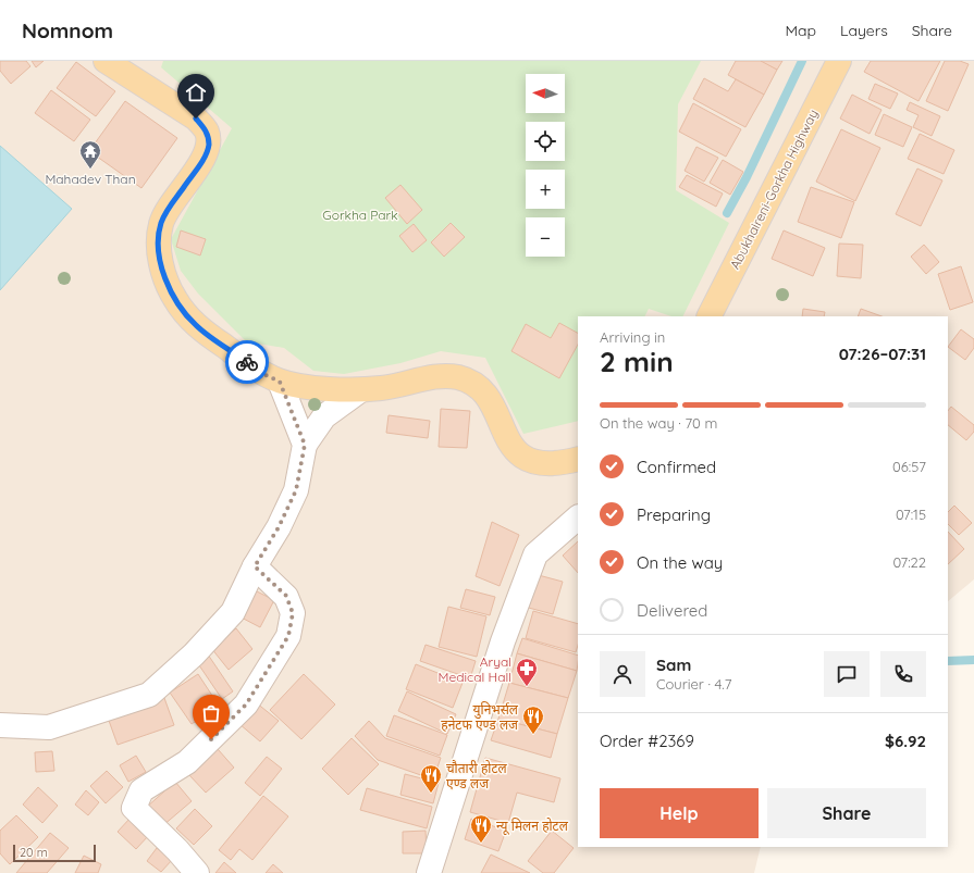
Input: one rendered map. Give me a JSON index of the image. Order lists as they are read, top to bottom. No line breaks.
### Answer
{"streets":{"main road":["Abukhaireni-Gorkha Highway"]},"parks":["Gorkha Park"],"places":{"temple":["Mahadev Than"],"pharmacy":["Aryal Medical Hall"],"restaurant":["युनिभर्सल हनेटफ एण्ड लज","चौतारी होटल एण्ड लज","न्यू मिलन होटल"]},"scale_bar":"20 m","north":"left","page":{"header":"Nomnom","nav":["Map","Layers","Share"],"map_buttons":["+","−"],"heading":["2 min","Arriving in","07:26–07:31"],"panel":["Sam","Courier · 4.7","Order #2369","$6.92"],"bar":"On the way · 70 m","list":[["Confirmed","06:57"],["Preparing","07:15"],["On the way","07:22"],"Delivered"],"buttons":["Help","Share"],"scale":"20 m"}}
